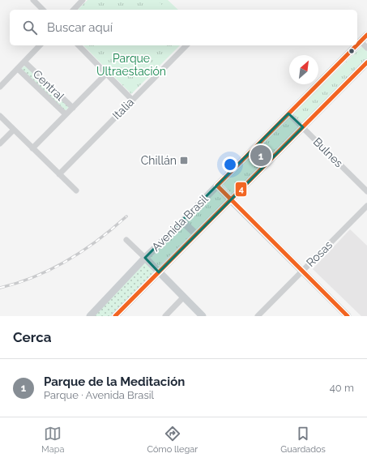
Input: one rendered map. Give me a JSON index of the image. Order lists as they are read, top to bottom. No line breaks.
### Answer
{"streets":{"main road":["Avenida Brasil"],"street":["Central","Italia","Bulnes","Rosas"]},"crossings":[["Bulnes","Avenida Brasil"]],"parks":["Parque Ultraestación"],"places":{"transit":["Chillán"]},"lines":["transit line 4"],"north":"top right","page":{"search":"Buscar aquí","pins":"1","heading":"Cerca","list":[{"mark":"1","name":"Parque de la Meditación","note":"Parque · Avenida Brasil","value":"40 m"}],"nav":["Mapa","Cómo llegar","Guardados"]}}
